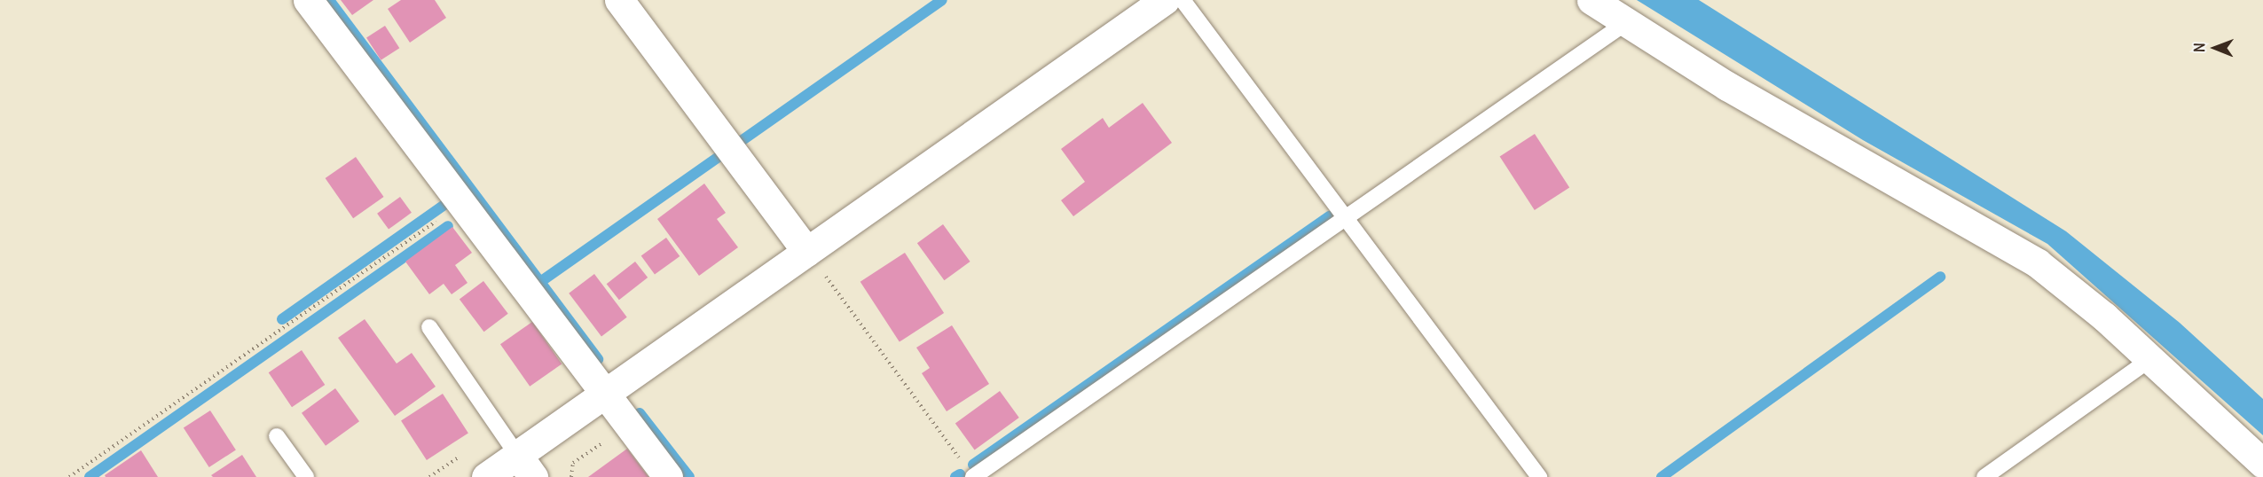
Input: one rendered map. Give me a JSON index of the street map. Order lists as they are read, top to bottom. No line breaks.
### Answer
{"north":"left"}
